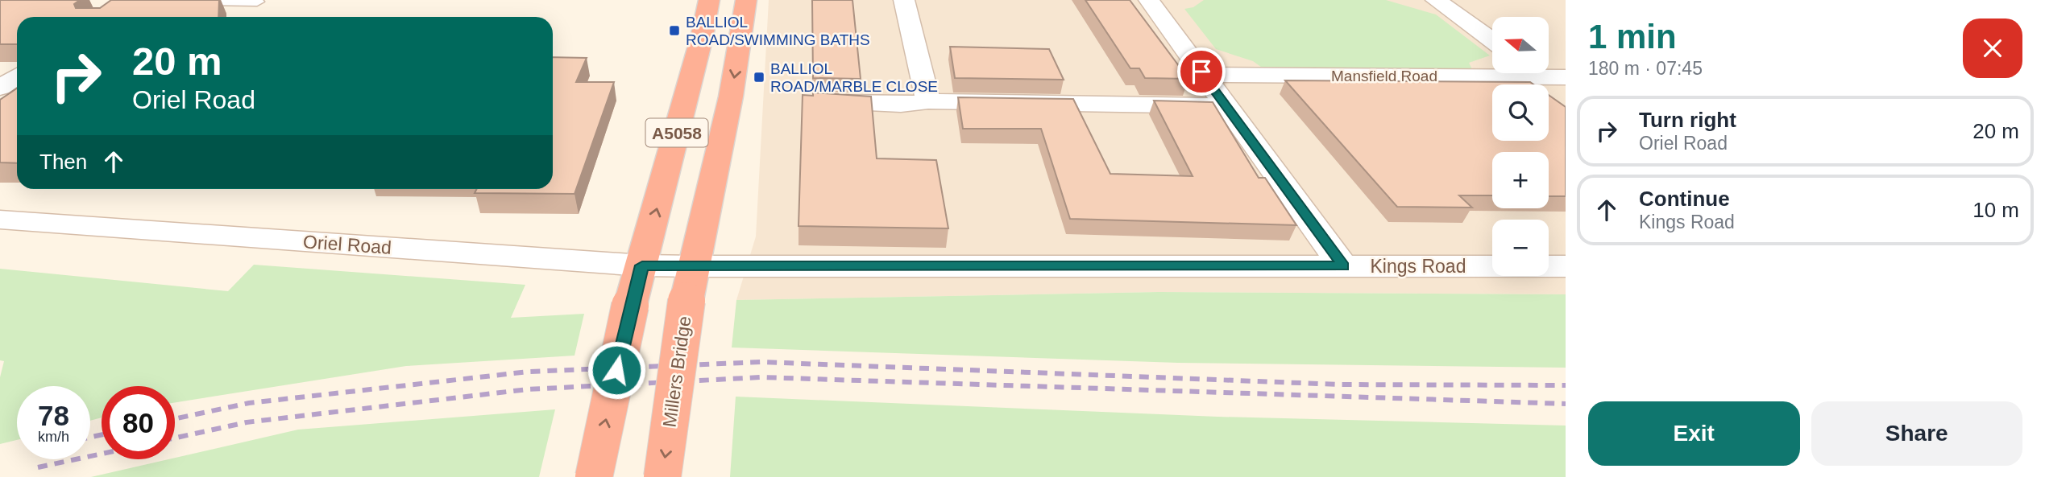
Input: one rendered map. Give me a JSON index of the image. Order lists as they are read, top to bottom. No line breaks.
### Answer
{"streets":{"highway":["A5058","Millers Bridge"],"street":["Mansfield Road","Oriel Road","Kings Road"]},"crossings":[["A5058","Oriel Road"],["A5058","Kings Road"],["A5058","Millers Bridge"],["Oriel Road","Kings Road"],["Oriel Road","Millers Bridge"],["Kings Road","Millers Bridge"]],"places":{"transit":["BALLIOL ROAD/SWIMMING BATHS","BALLIOL ROAD/MARBLE CLOSE"]},"north":"left","page":{"heading":["1 min","180 m · 07:45"],"map_buttons":["+","−"],"turn":["20 m","Oriel Road"],"list":[{"name":"Turn right","note":"Oriel Road","value":"20 m"},{"name":"Continue","note":"Kings Road","value":"10 m"}],"then":"Then","speed":"78 km/h","limit":"80","buttons":["Exit","Share"]}}
